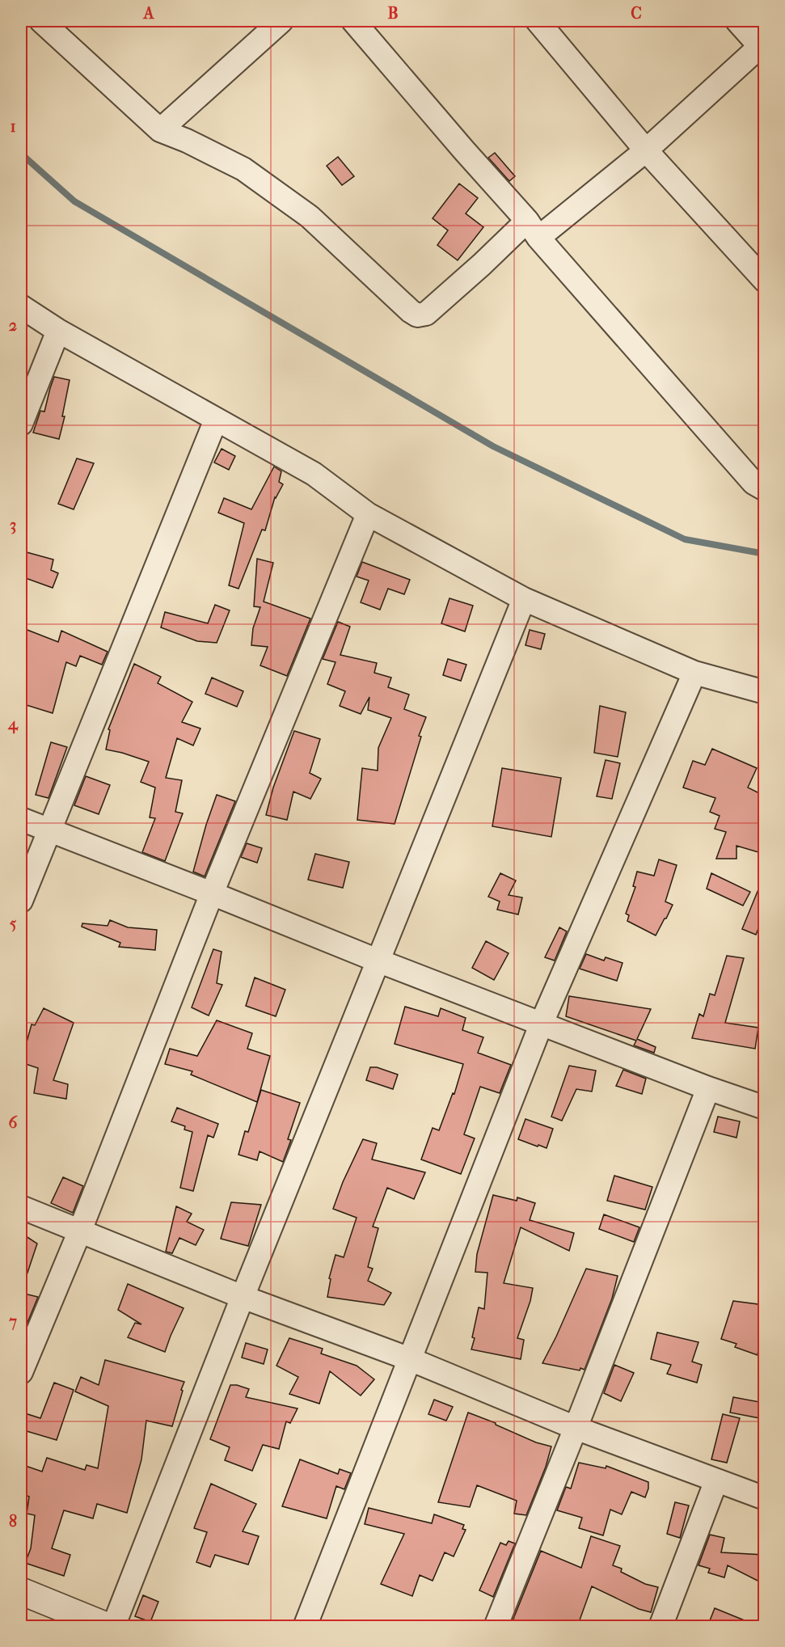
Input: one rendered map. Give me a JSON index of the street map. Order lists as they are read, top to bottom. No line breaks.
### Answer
{"grid":{"columns":["A","B","C"],"rows":["1","2","3","4","5","6","7","8"]}}
